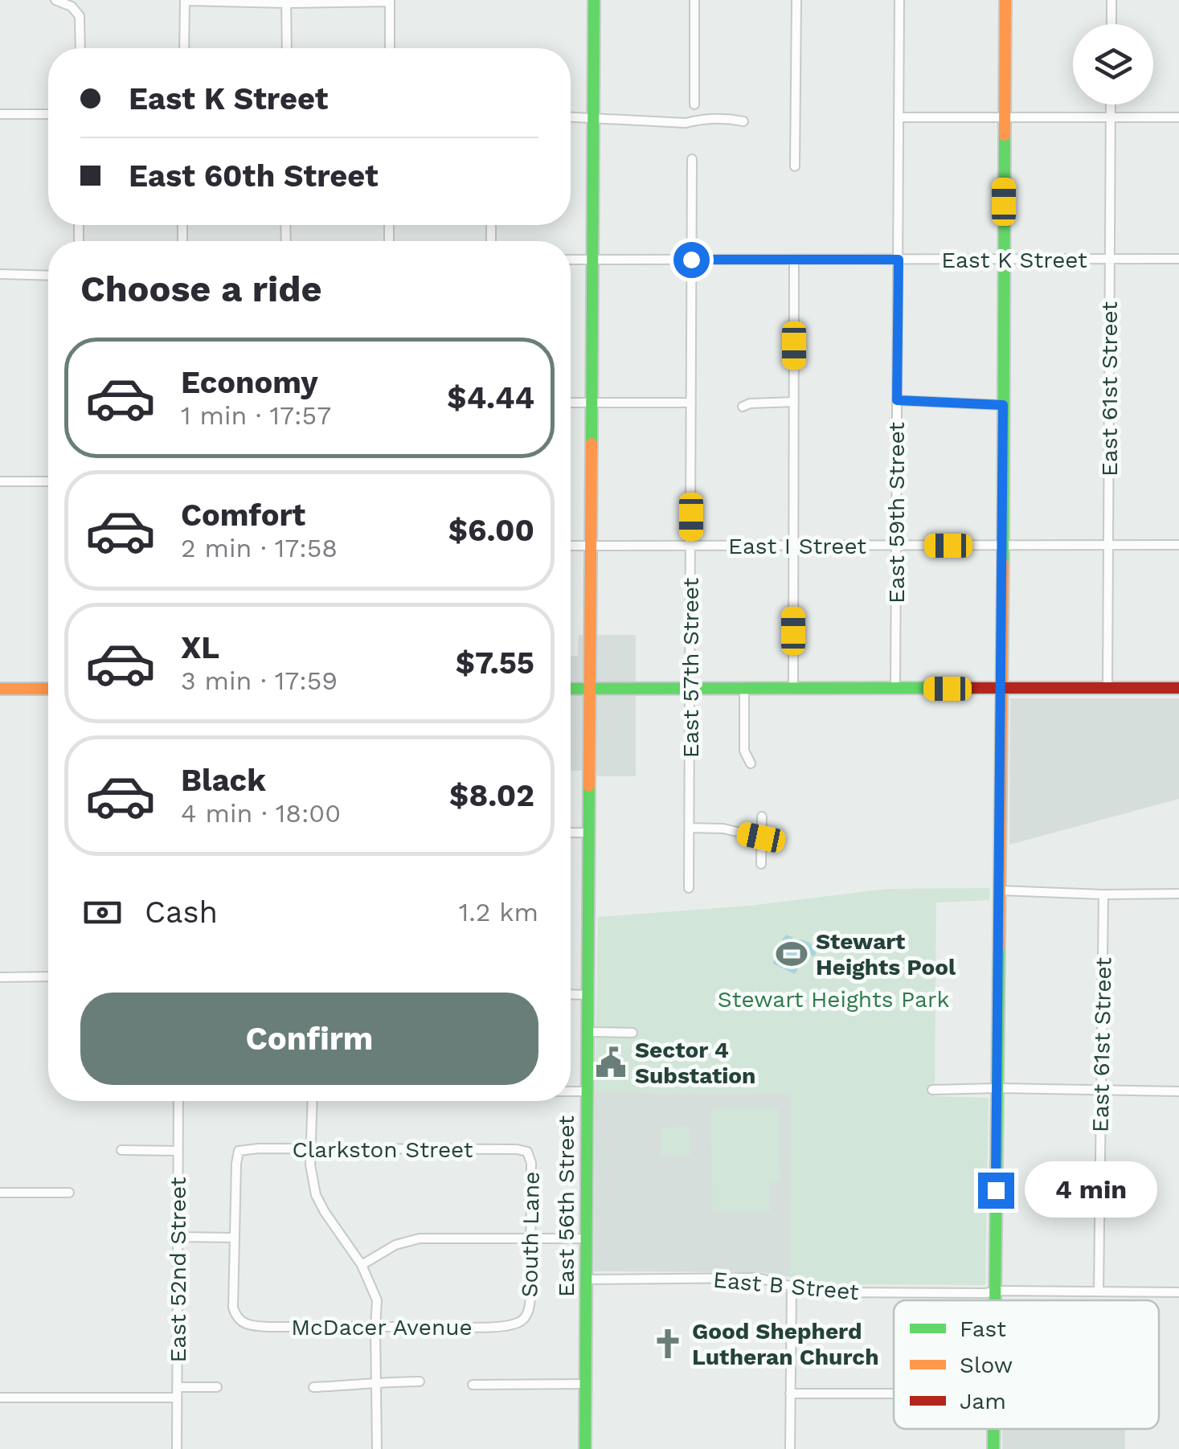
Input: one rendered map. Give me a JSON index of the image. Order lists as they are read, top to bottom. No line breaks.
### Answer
{"streets":{"street":["East K Street","East 61st Street","East 59th Street","East I Street","East 57th Street","Clarkston Street","East 56th Street","South Lane","East 52nd Street","East B Street","McDacer Avenue"]},"crossings":[["East K Street","East 61st Street"],["East K Street","East 59th Street"],["East K Street","East 57th Street"],["East K Street","East 56th Street"],["East 61st Street","East I Street"],["East 61st Street","East B Street"],["East 59th Street","East I Street"],["East I Street","East 57th Street"],["East I Street","East 56th Street"],["Clarkston Street","South Lane"],["Clarkston Street","McDacer Avenue"],["East 56th Street","East B Street"],["South Lane","McDacer Avenue"]],"parks":["Stewart Heights Park"],"places":{"sports":["Stewart Heights Pool"],"public building":["Sector 4 Substation"],"church":["Good Shepherd Lutheran Church"]},"legend":["Fast","Slow","Jam"],"page":{"banner":["East K Street","East 60th Street"],"heading":"Choose a ride","list":[{"name":"Economy","note":"1 min · 17:57","value":"$4.44"},{"name":"Comfort","note":"2 min · 17:58","value":"$6.00"},{"name":"XL","note":"3 min · 17:59","value":"$7.55"},{"name":"Black","note":"4 min · 18:00","value":"$8.02"}],"pay":["Cash","1.2 km"],"buttons":"Confirm","bubble":"4 min"}}
